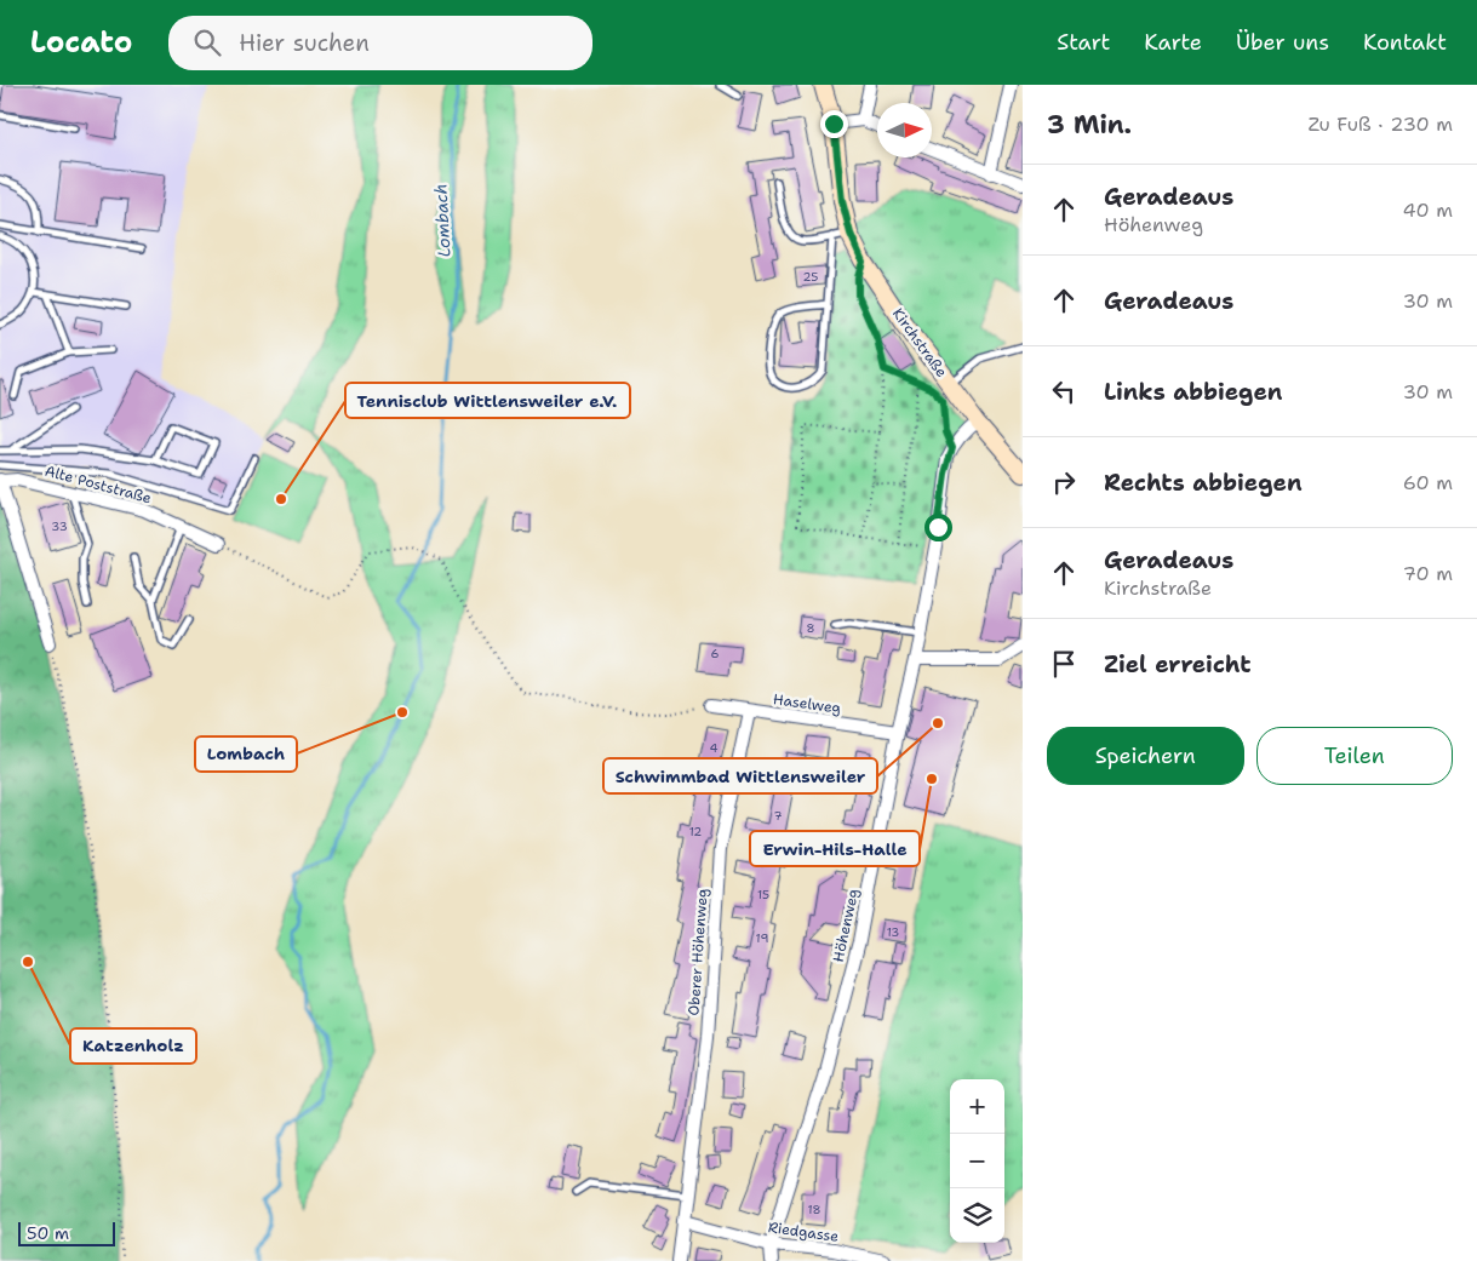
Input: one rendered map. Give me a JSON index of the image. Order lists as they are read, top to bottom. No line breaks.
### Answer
{"streets":{"street":["Kirchstraße","Alte Poststraße","Haselweg","Höhenweg","Oberer Höhenweg","Riedgasse"]},"crossings":[["Kirchstraße","Höhenweg"],["Haselweg","Höhenweg"],["Haselweg","Oberer Höhenweg"],["Höhenweg","Riedgasse"],["Oberer Höhenweg","Riedgasse"]],"water":["Lombach"],"places":["Tennisclub Wittlensweiler e.V.","Lombach","Schwimmbad Wittlensweiler","Erwin-Hils-Halle","Katzenholz"],"house_numbers":["25","33","8","6","4","7","12","15","13","19","18"],"scale_bar":"50 m","north":"right","page":{"header":"Locato","search":"Hier suchen","nav":["Start","Karte","Über uns","Kontakt"],"heading":["3 Min.","Zu Fuß · 230 m"],"list":[["Geradeaus","Höhenweg","40 m"],["Geradeaus","30 m"],["Links abbiegen","30 m"],["Rechts abbiegen","60 m"],["Geradeaus","Kirchstraße","70 m"],"Ziel erreicht"],"buttons":["Speichern","Teilen"],"map_buttons":["+","−"],"scale":"50 m"}}
